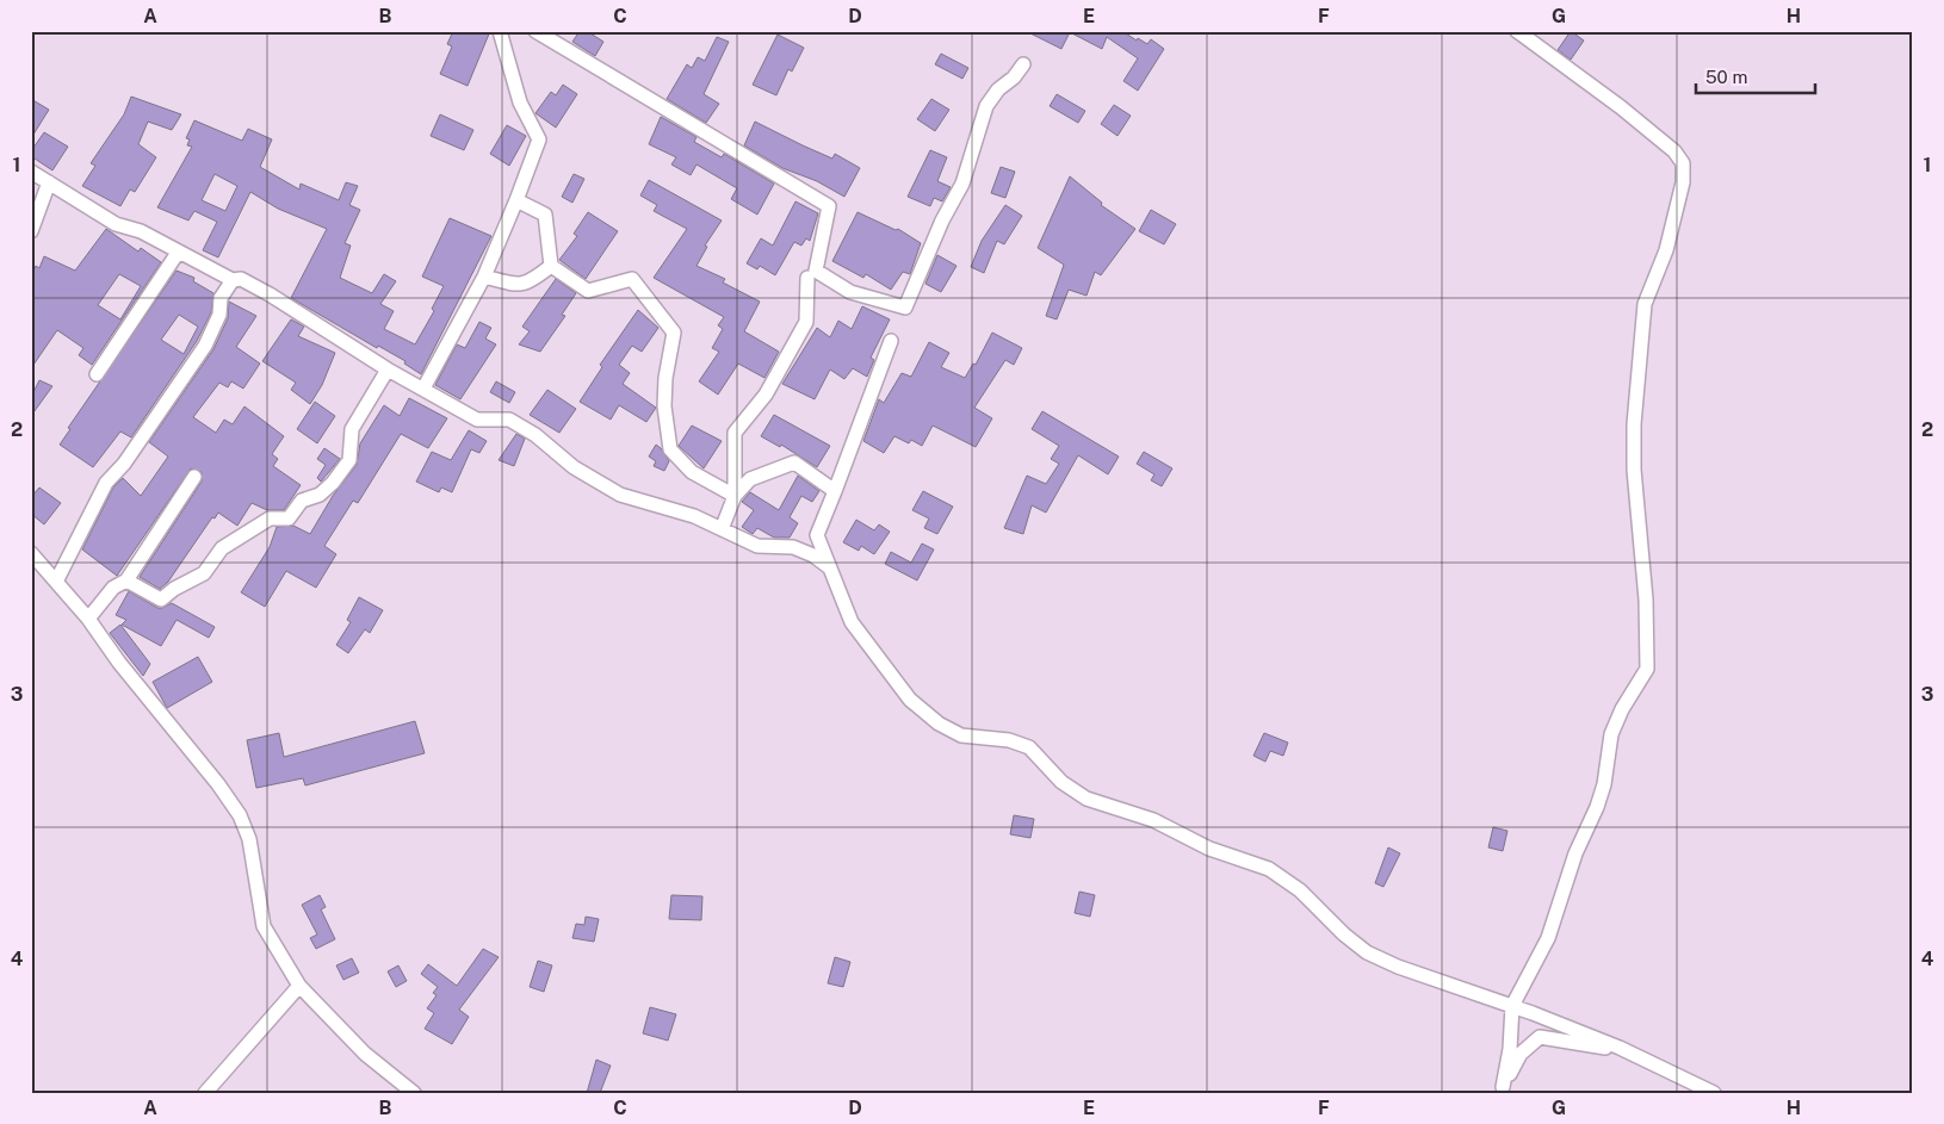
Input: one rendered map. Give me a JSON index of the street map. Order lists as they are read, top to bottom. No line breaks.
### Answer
{"scale_bar":"50 m","grid":{"columns":["A","B","C","D","E","F","G","H"],"rows":["1","2","3","4"]}}
